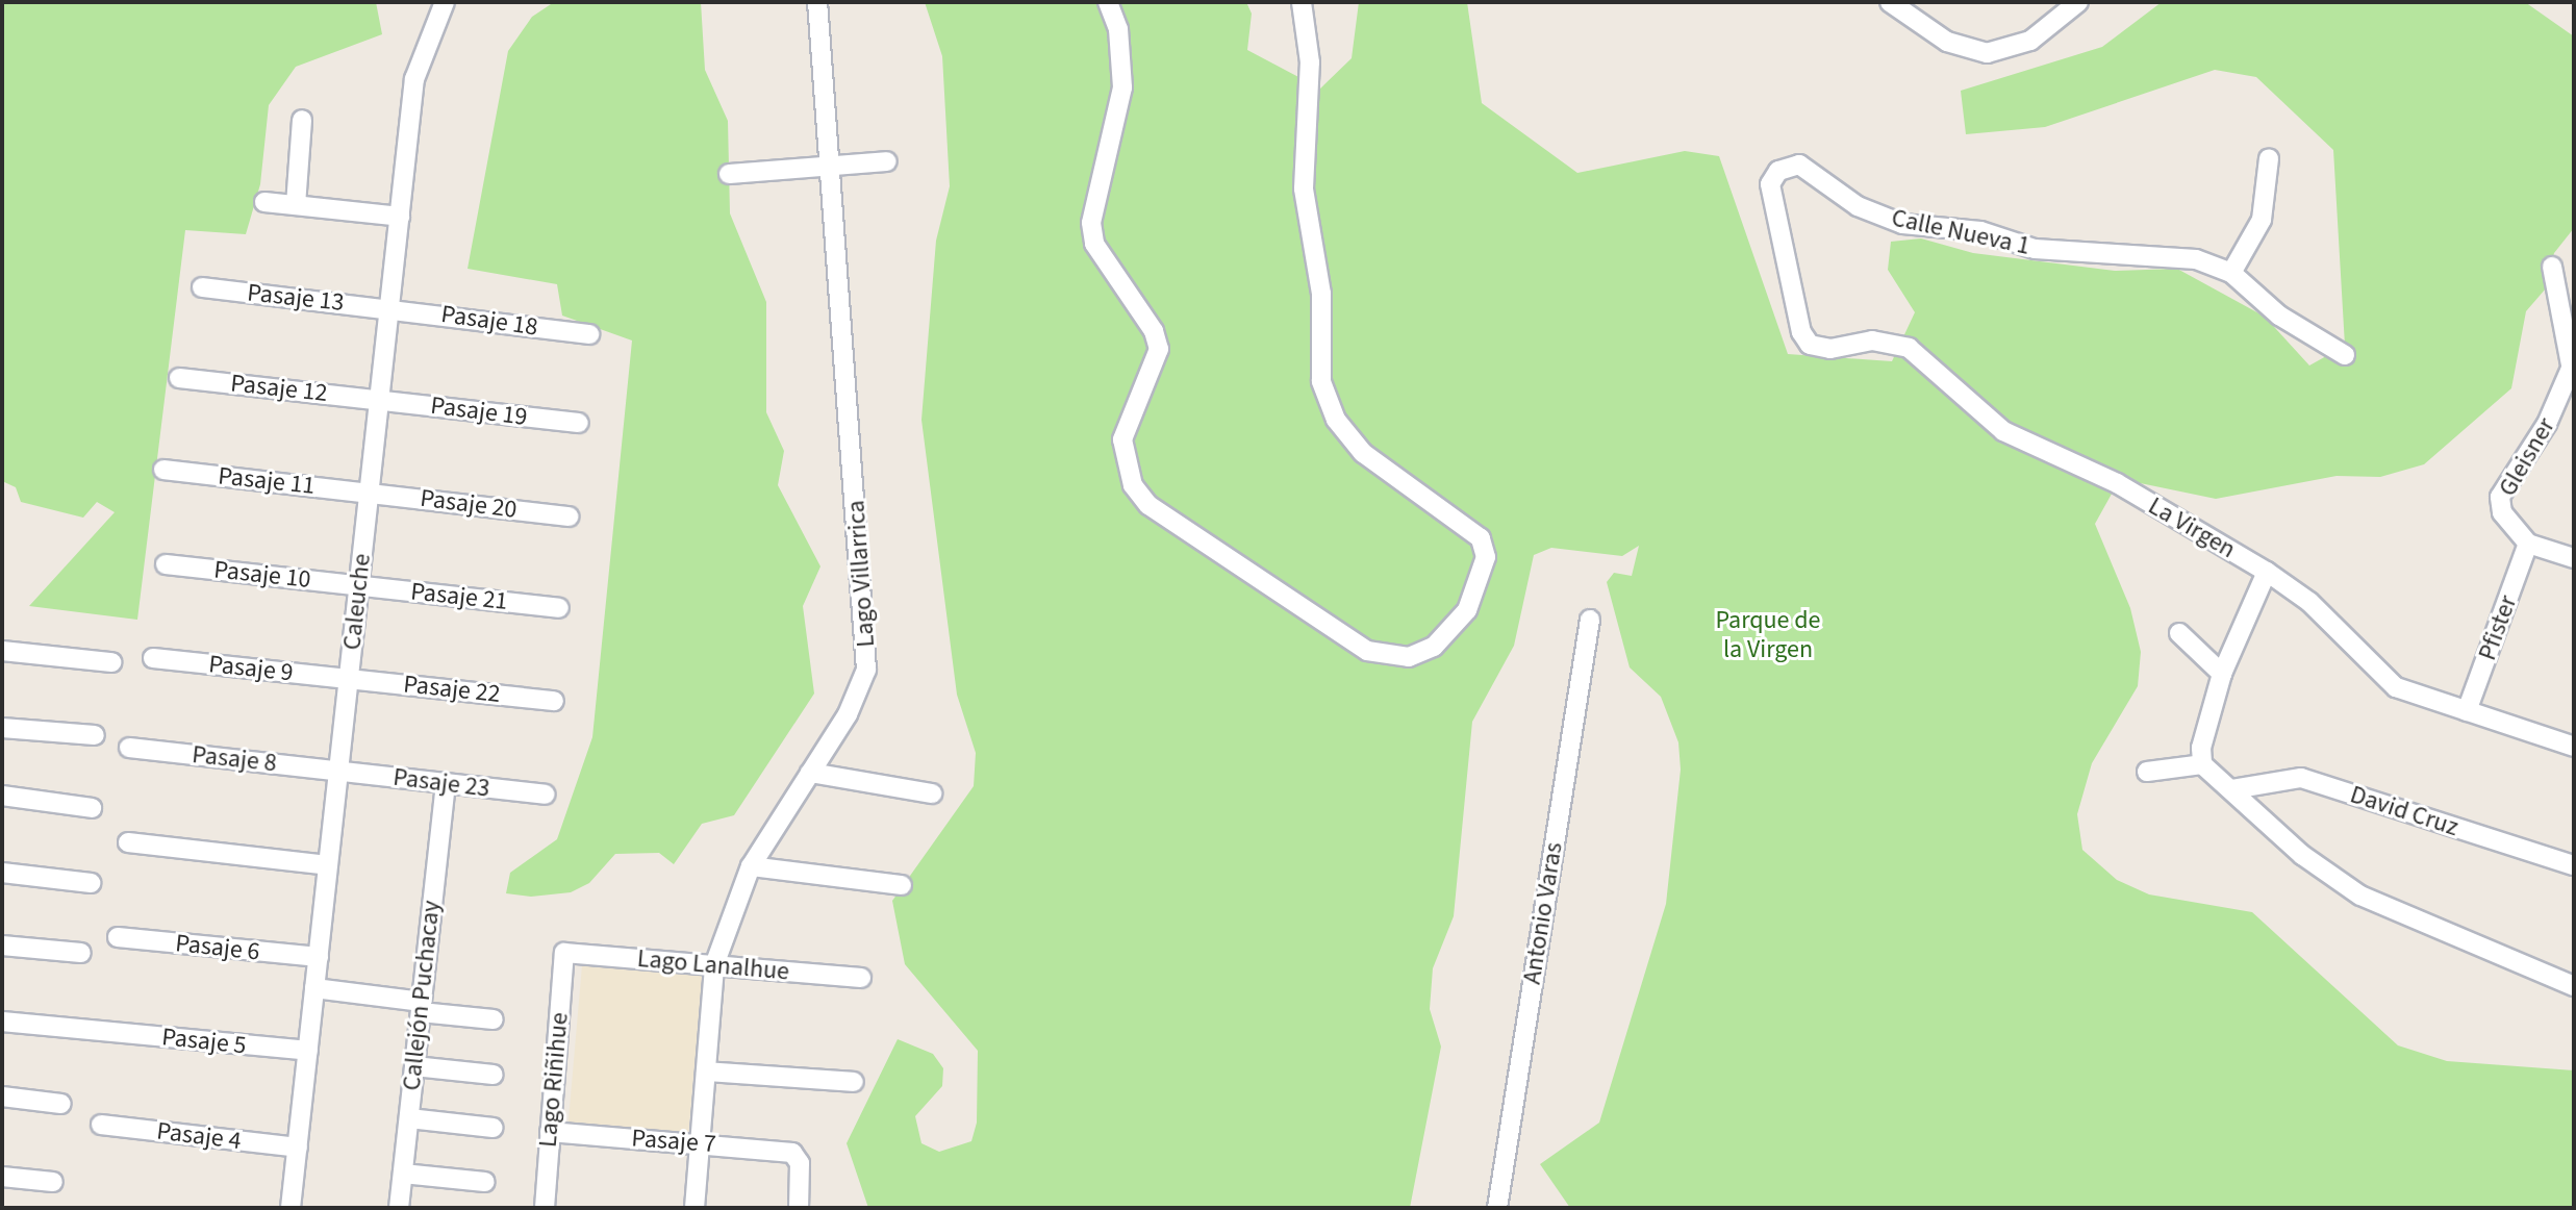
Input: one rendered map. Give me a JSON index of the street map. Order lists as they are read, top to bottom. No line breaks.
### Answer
{"streets":{"street":["Calle Nueva 1","Pasaje 13","Pasaje 18","Pasaje 12","Pasaje 19","Gleisner","Pasaje 11","Pasaje 20","La Virgen","Lago Villarrica","Pasaje 10","Pasaje 21","Caleuche","Pfister","Pasaje 9","Pasaje 22","Pasaje 8","Pasaje 23","David Cruz","Antonio Varas","Pasaje 6","Lago Lanalhue","Callejón Puchacay","Pasaje 5","Lago Riñihue","Pasaje 4","Pasaje 7"]},"crossings":[["Calle Nueva 1","La Virgen"],["Pasaje 13","Pasaje 18"],["Pasaje 13","Caleuche"],["Pasaje 18","Caleuche"],["Pasaje 12","Pasaje 19"],["Pasaje 12","Caleuche"],["Pasaje 19","Caleuche"],["Gleisner","Pfister"],["Pasaje 11","Pasaje 20"],["Pasaje 11","Caleuche"],["Pasaje 20","Caleuche"],["La Virgen","Pfister"],["Lago Villarrica","Lago Lanalhue"],["Lago Villarrica","Pasaje 7"],["Pasaje 10","Pasaje 21"],["Pasaje 10","Caleuche"],["Pasaje 21","Caleuche"],["Caleuche","Pasaje 9"],["Caleuche","Pasaje 22"],["Caleuche","Pasaje 8"],["Caleuche","Pasaje 23"],["Caleuche","Pasaje 6"],["Caleuche","Pasaje 5"],["Caleuche","Pasaje 4"],["Pasaje 9","Pasaje 22"],["Pasaje 8","Pasaje 23"],["Pasaje 23","Callejón Puchacay"],["Lago Lanalhue","Lago Riñihue"],["Lago Riñihue","Pasaje 7"]],"parks":["Parque de la Virgen"]}
